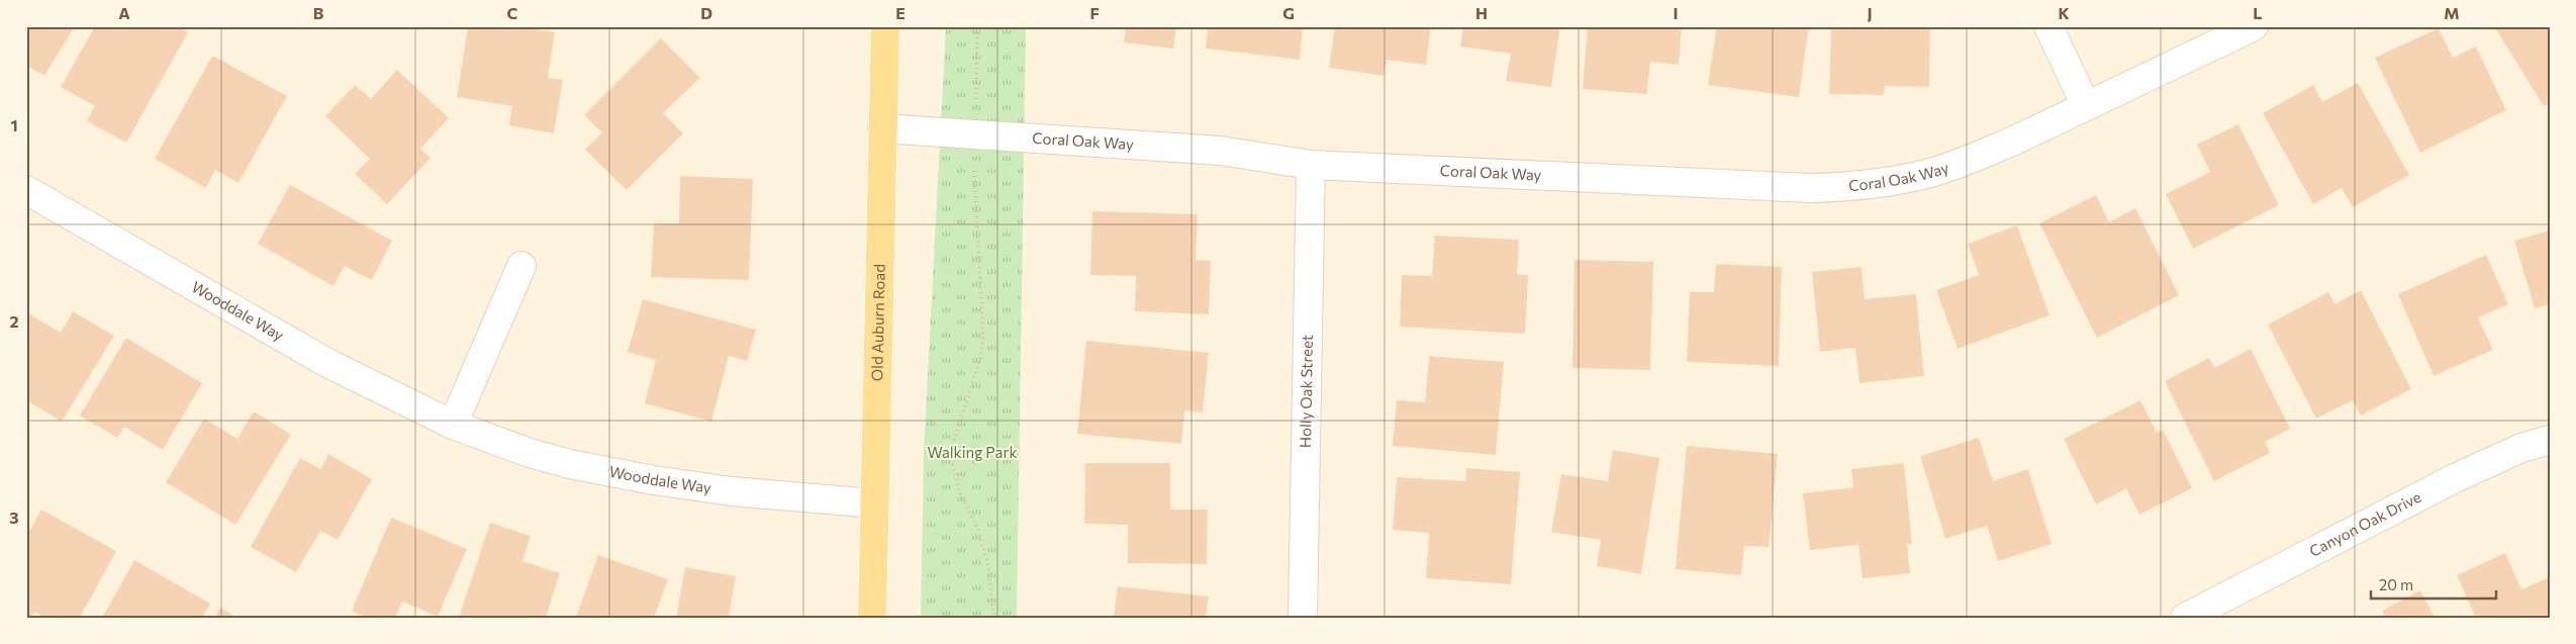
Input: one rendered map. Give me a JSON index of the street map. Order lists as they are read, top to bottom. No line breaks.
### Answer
{"streets":{"main road":["Old Auburn Road"],"street":["Coral Oak Way","Wooddale Way","Holly Oak Street","Canyon Oak Drive"]},"crossings":[["Coral Oak Way","Old Auburn Road"],["Coral Oak Way","Holly Oak Street"],["Wooddale Way","Old Auburn Road"]],"parks":["Walking Park"],"scale_bar":"20 m","grid":{"columns":["A","B","C","D","E","F","G","H","I","J","K","L","M"],"rows":["1","2","3"]}}
